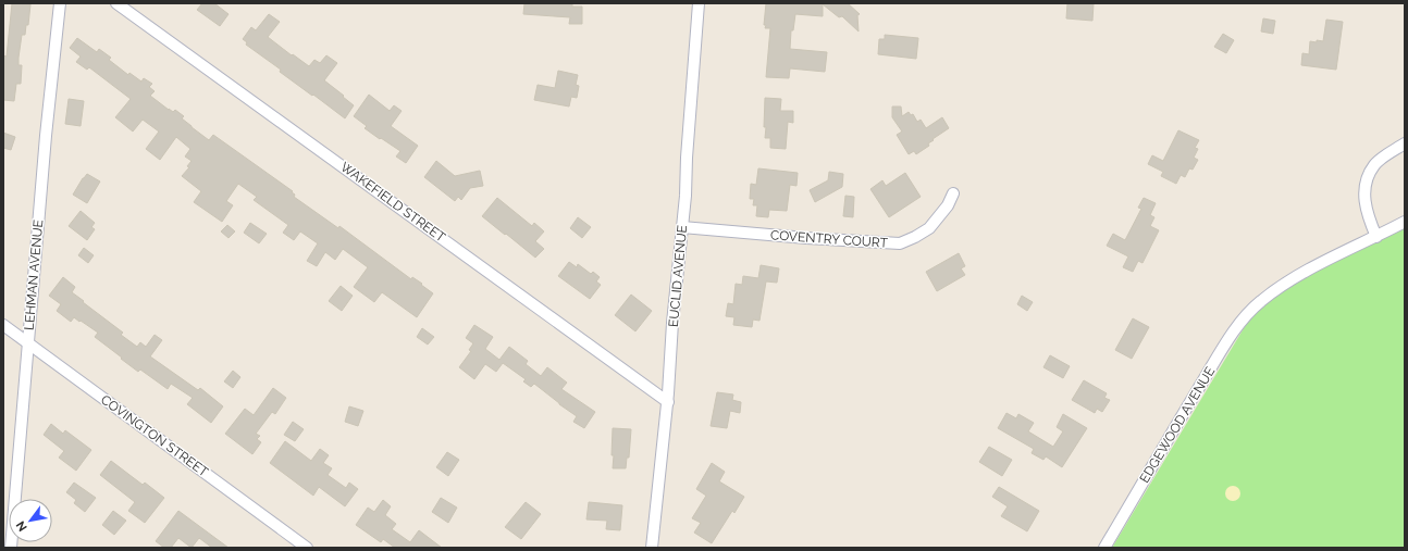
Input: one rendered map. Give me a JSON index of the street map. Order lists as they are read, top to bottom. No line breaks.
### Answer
{"streets":{"street":["WAKEFIELD STREET","COVENTRY COURT","LEHMAN AVENUE","EUCLID AVENUE","EDGEWOOD AVENUE","COVINGTON STREET"]},"crossings":[["WAKEFIELD STREET","EUCLID AVENUE"],["COVENTRY COURT","EUCLID AVENUE"],["LEHMAN AVENUE","COVINGTON STREET"]],"north":"bottom left"}
